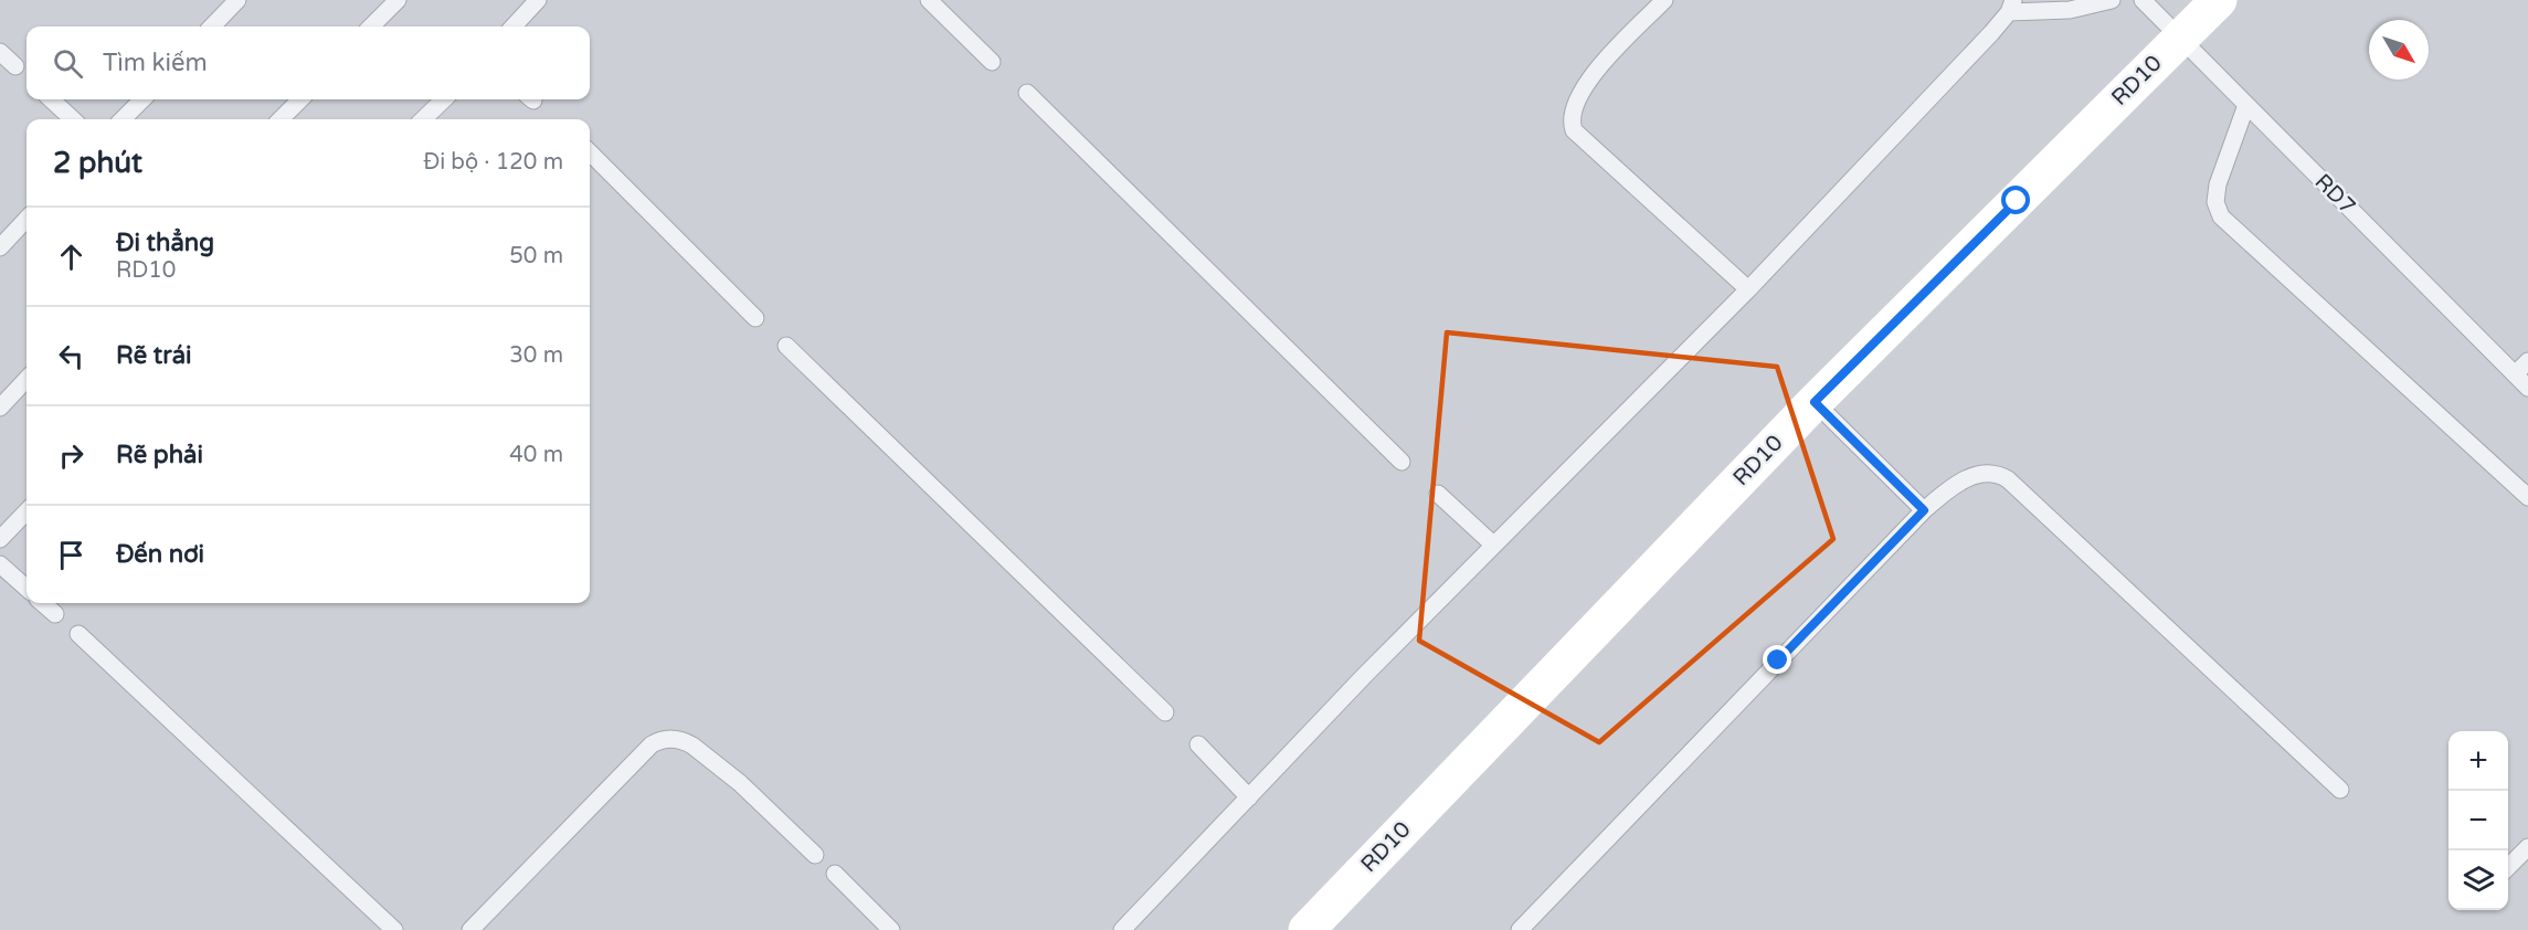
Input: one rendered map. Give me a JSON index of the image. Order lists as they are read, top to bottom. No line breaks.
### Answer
{"streets":{"street":["RD10"],"lane":["RD7"]},"crossings":[["RD10","RD7"]],"north":"bottom right","page":{"search":"Tìm kiếm","heading":["2 phút","Đi bộ · 120 m"],"list":[["Đi thẳng","RD10","50 m"],["Rẽ trái","30 m"],["Rẽ phải","40 m"],"Đến nơi"],"map_buttons":["+","−"]}}
